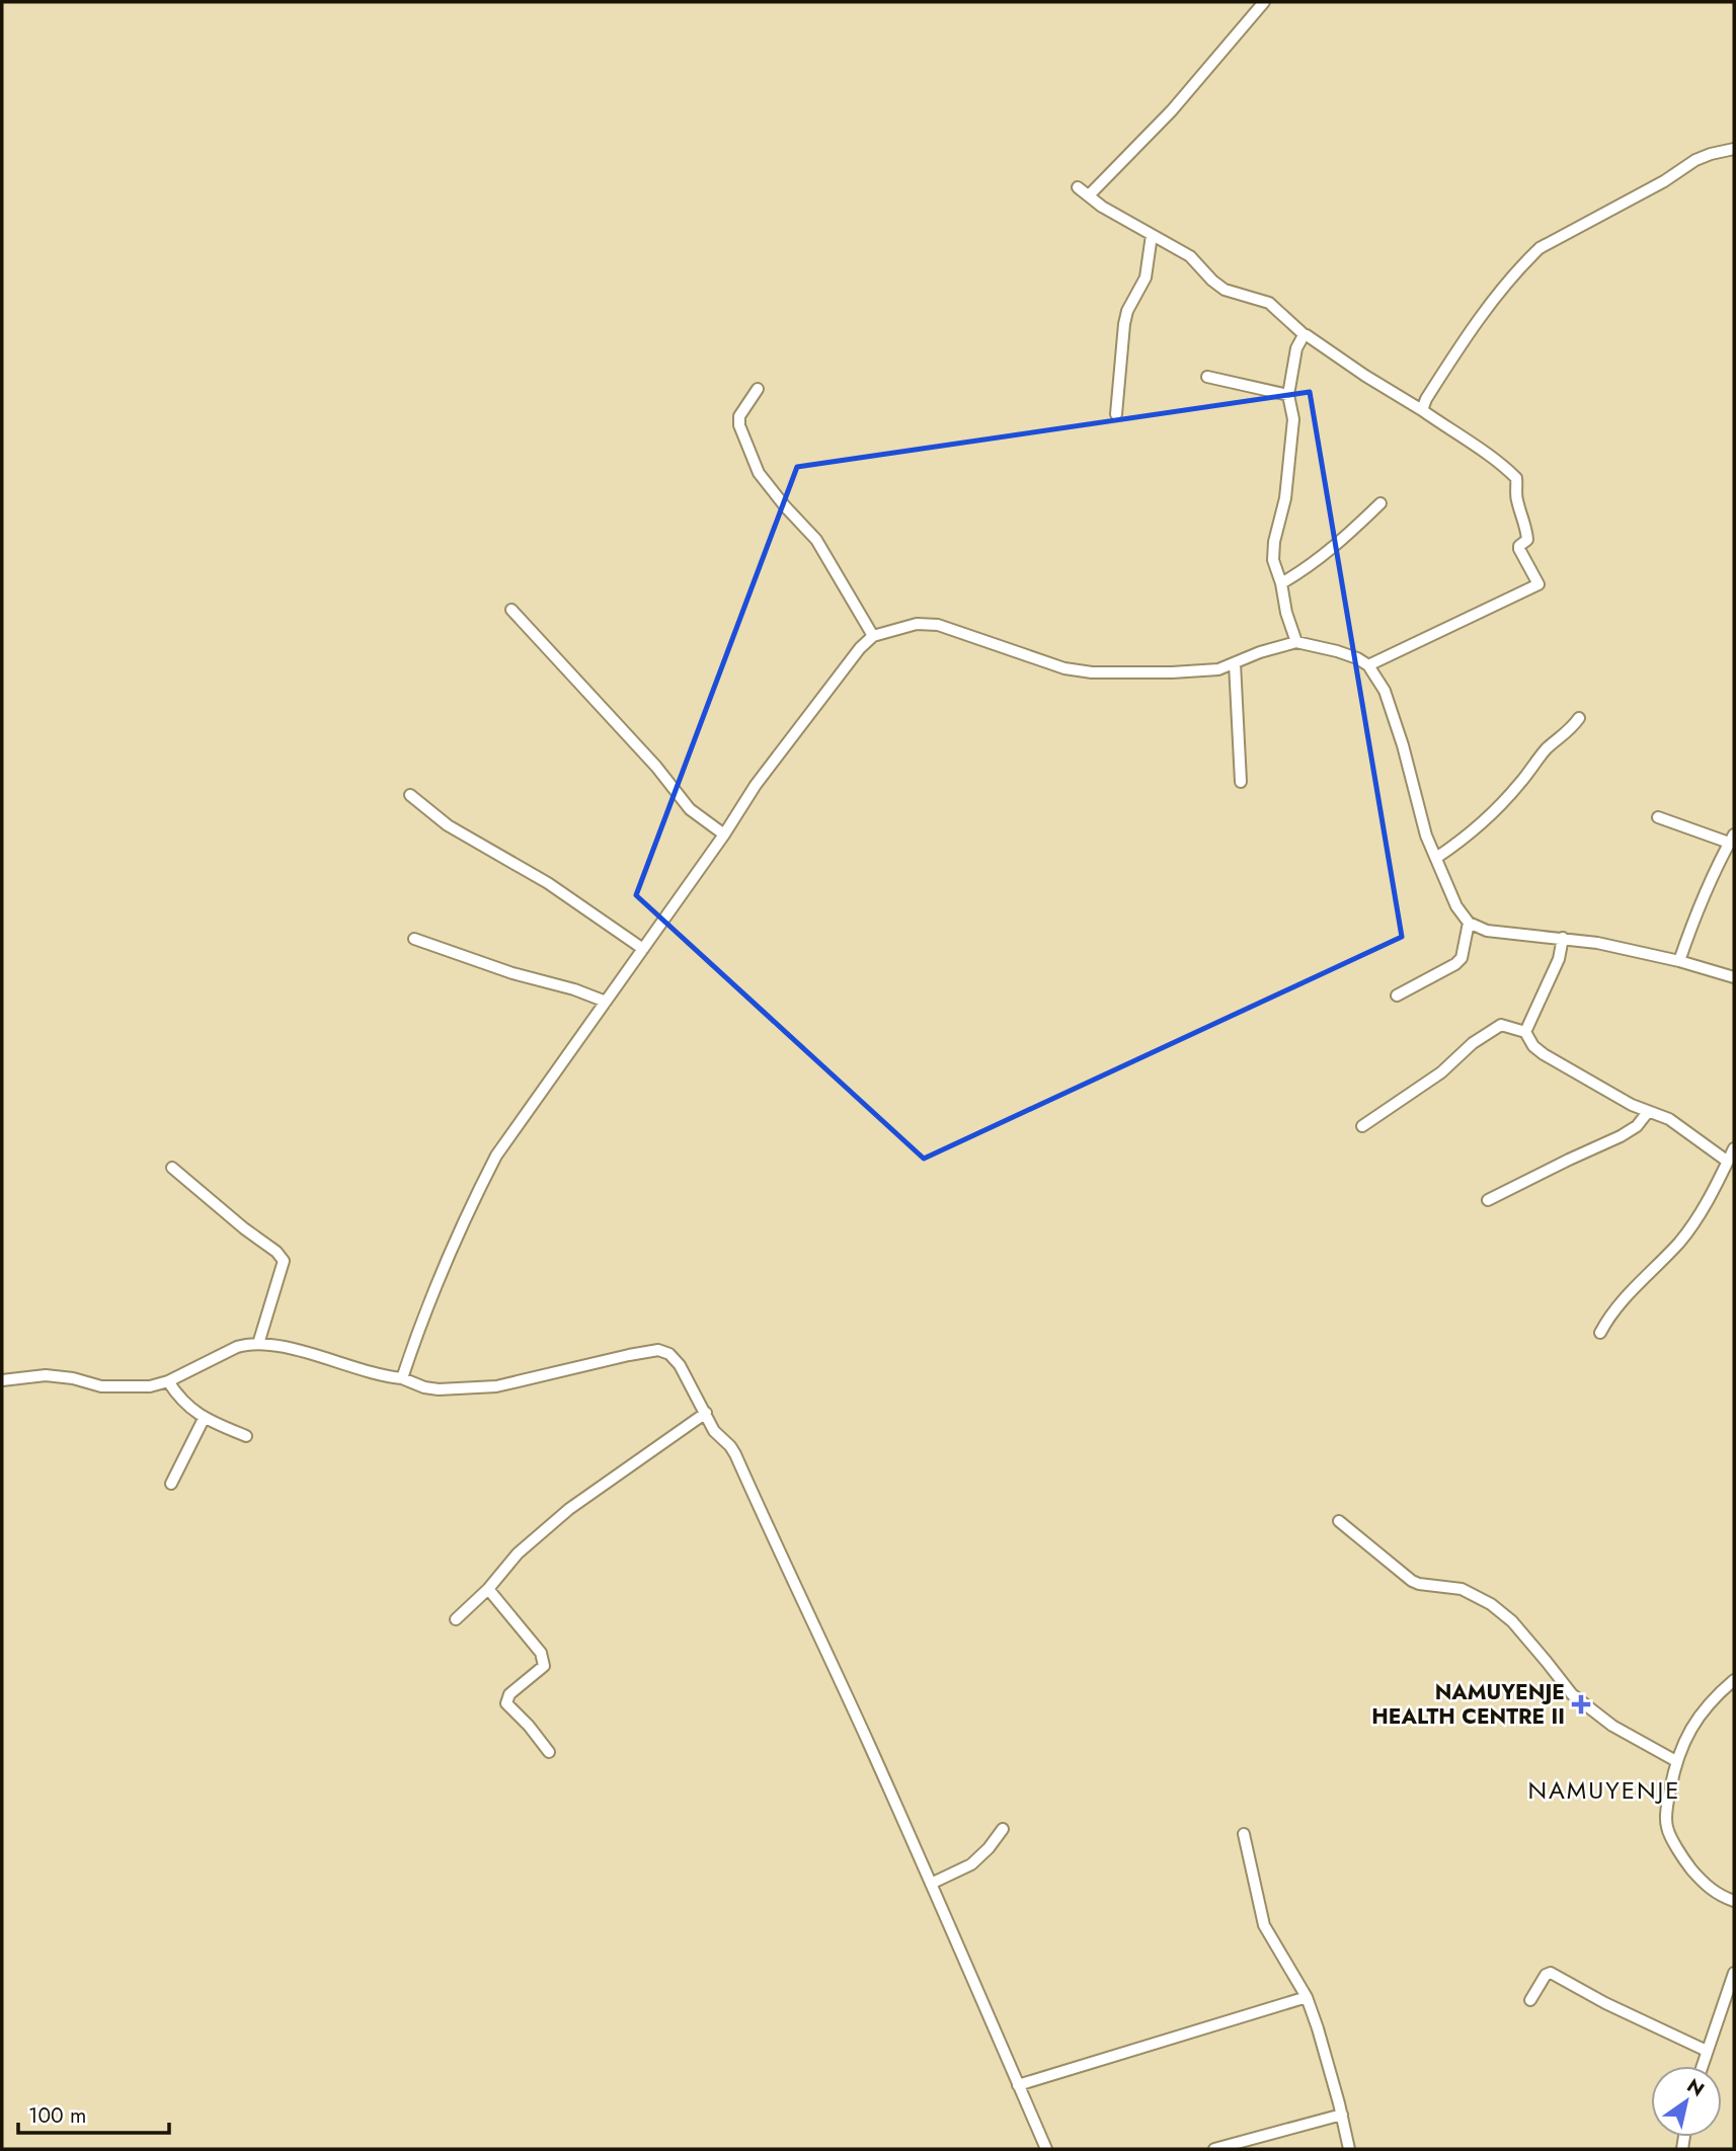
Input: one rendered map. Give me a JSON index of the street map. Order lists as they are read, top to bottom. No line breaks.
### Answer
{"districts":["NAMUYENJE"],"places":{"health":["NAMUYENJE HEALTH CENTRE II"]},"scale_bar":"100 m","north":"top right"}
